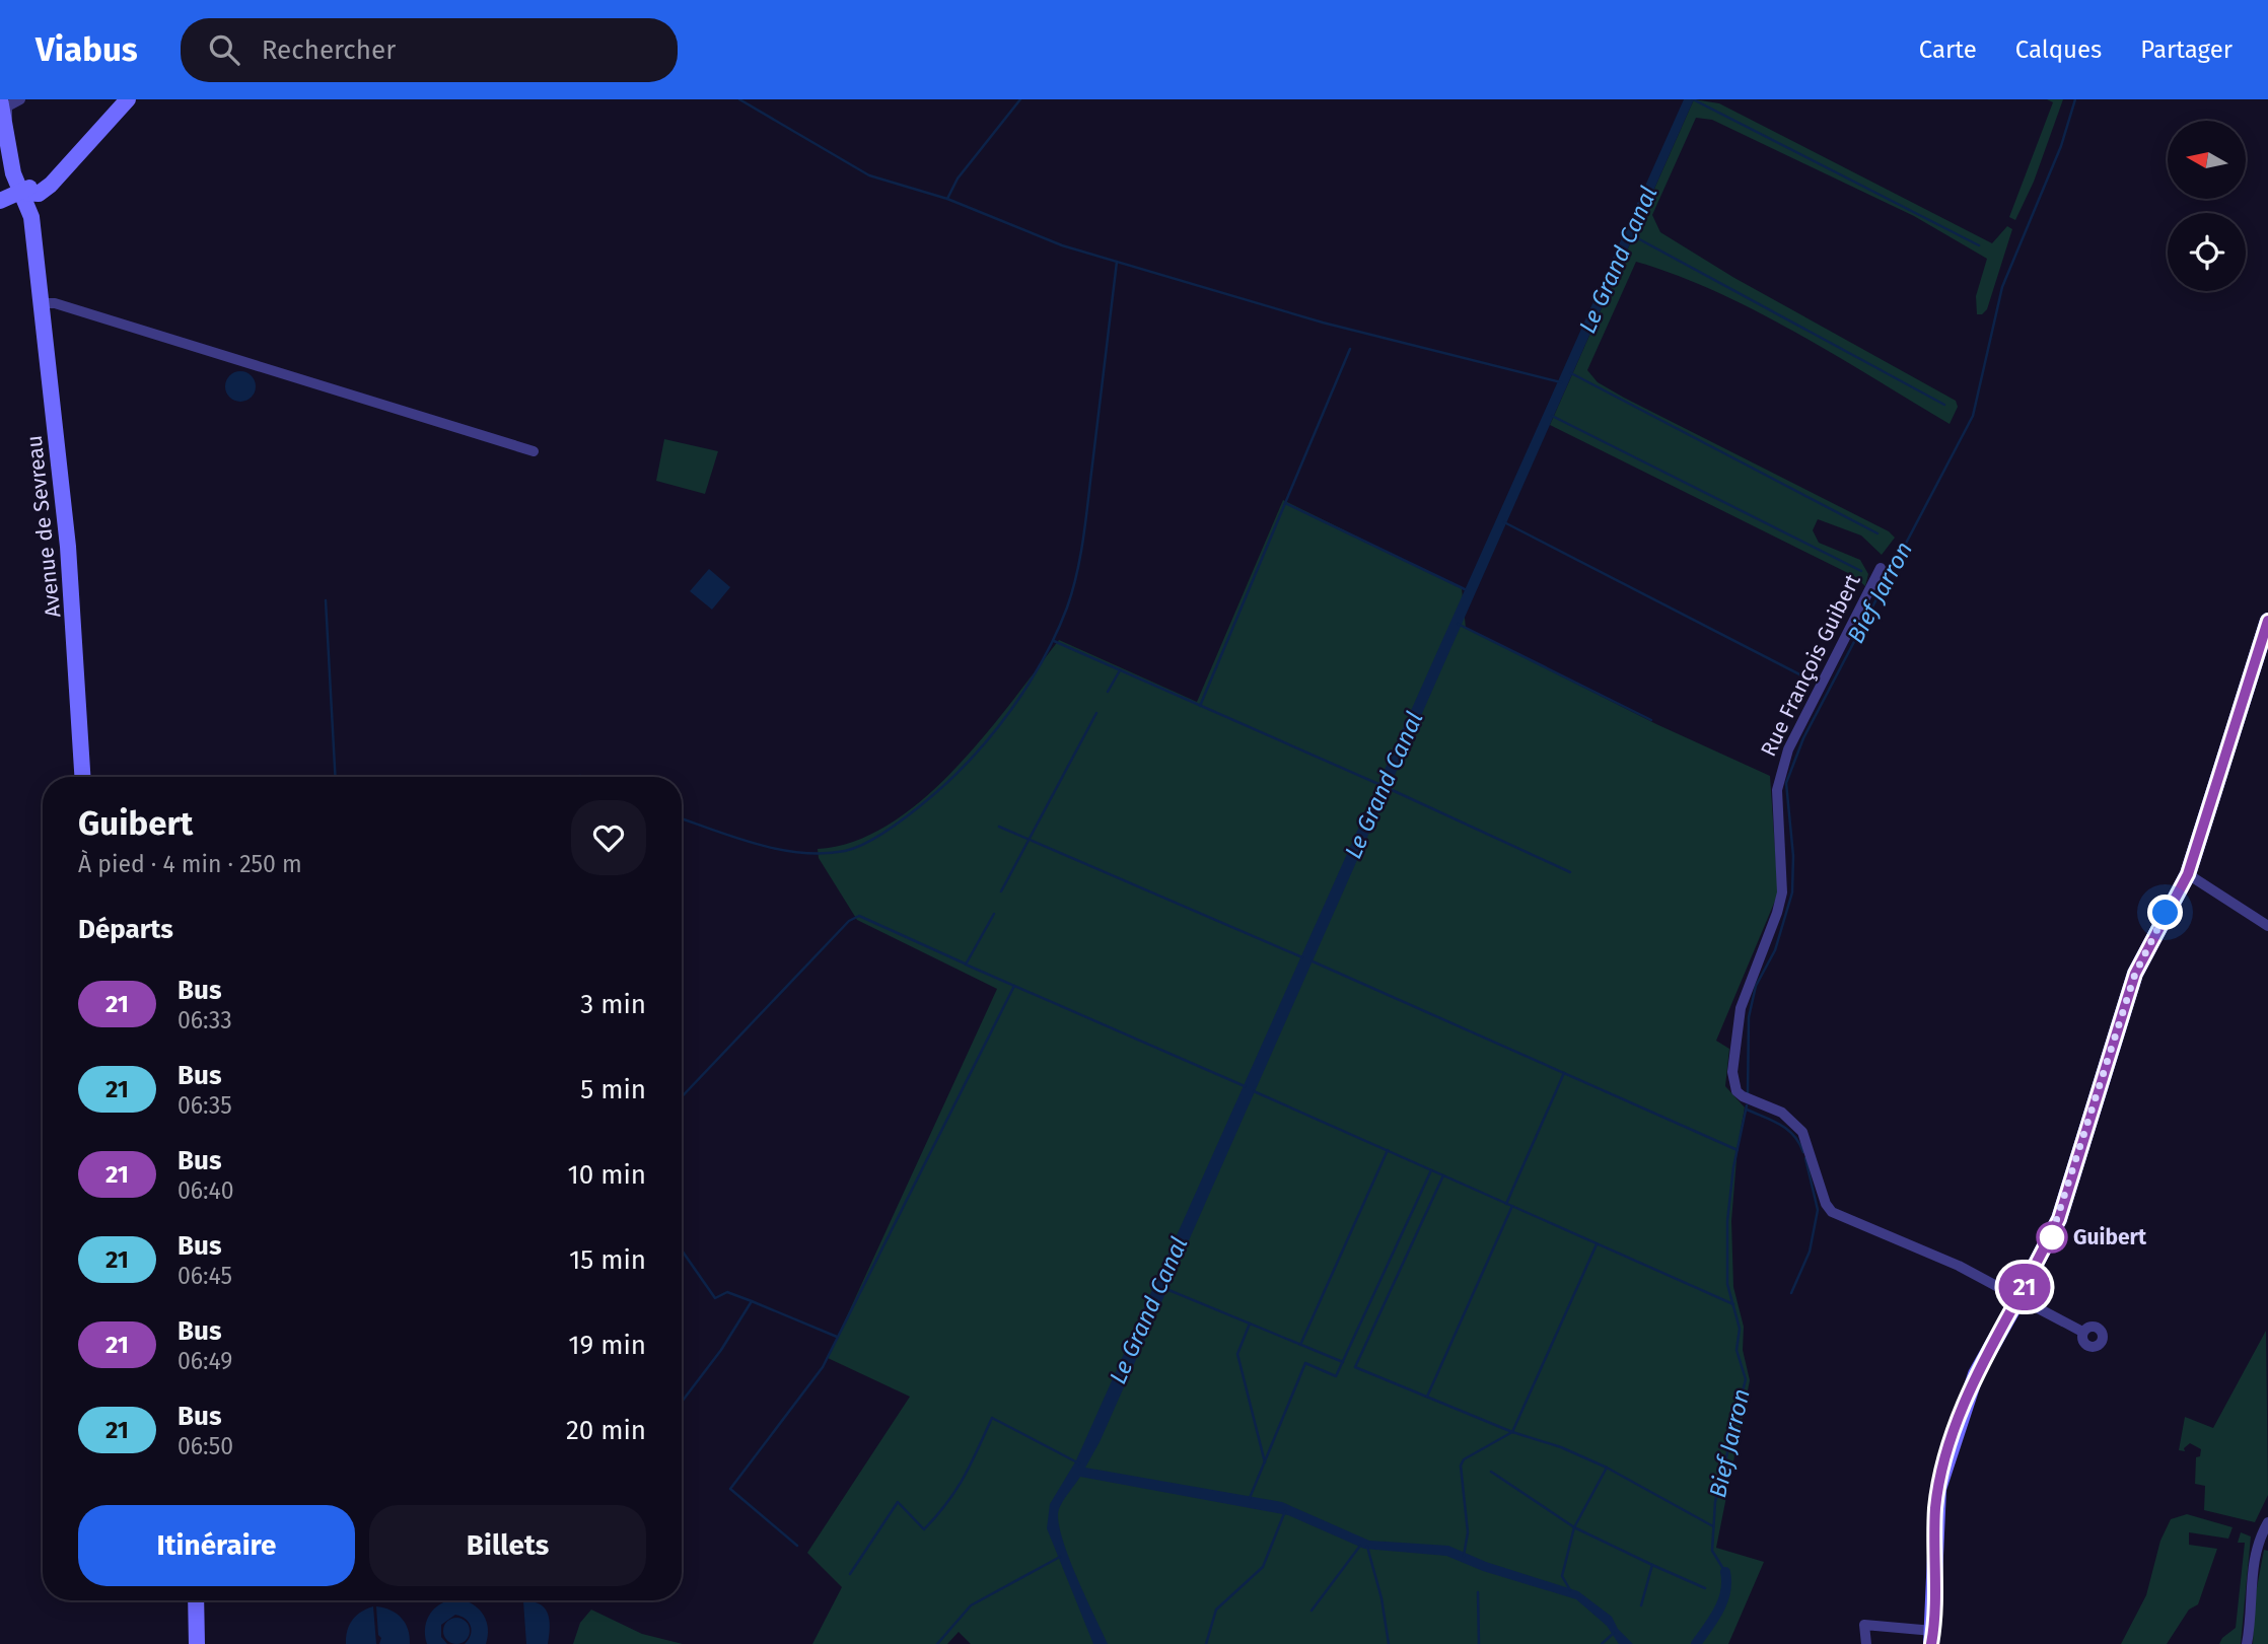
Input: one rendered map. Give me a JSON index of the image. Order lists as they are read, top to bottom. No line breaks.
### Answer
{"streets":{"street":["Avenue de Sevreau","Rue François Guibert"]},"water":["Le Grand Canal","Bief Jarron"],"places":["Guibert"],"lines":["bus line 21"],"north":"left","page":{"header":"Viabus","search":"Rechercher","nav":["Carte","Calques","Partager"],"on_map":"21","heading":[["Guibert","À pied · 4 min · 250 m"],"Départs"],"list":[{"mark":"21","name":"Bus","note":"06:33","value":"3 min"},{"mark":"21","name":"Bus","note":"06:35","value":"5 min"},{"mark":"21","name":"Bus","note":"06:40","value":"10 min"},{"mark":"21","name":"Bus","note":"06:45","value":"15 min"},{"mark":"21","name":"Bus","note":"06:49","value":"19 min"},{"mark":"21","name":"Bus","note":"06:50","value":"20 min"}],"buttons":["Itinéraire","Billets"]}}
